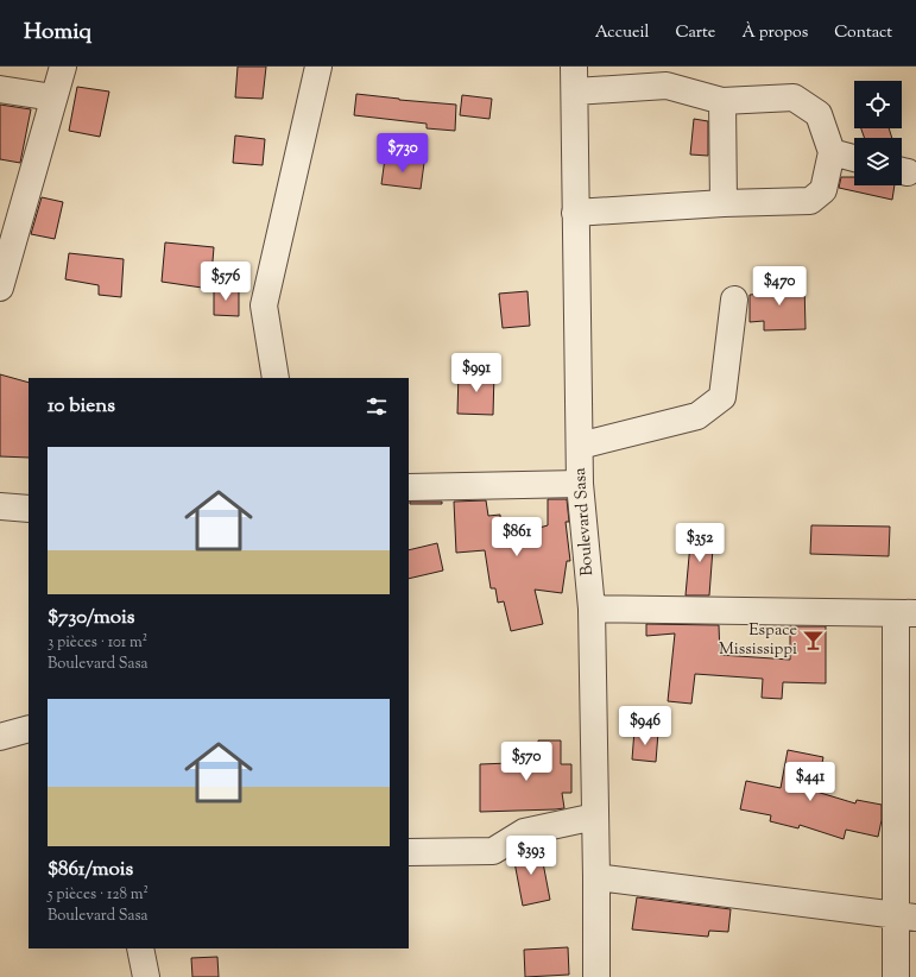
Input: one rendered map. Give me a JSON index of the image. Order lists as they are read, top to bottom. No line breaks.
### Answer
{"streets":{"street":["Boulevard Sasa"]},"places":{"bar":["Espace Mississippi"]},"page":{"header":"Homiq","nav":["Accueil","Carte","À propos","Contact"],"price":["$730","$576","$470","$991","$861","$352","$946","$570","$441","$393"],"heading":"10 biens","list":[{"name":"$730/mois","note":"3 pièces · 101 m² · Boulevard Sasa"},{"name":"$861/mois","note":"5 pièces · 128 m² · Boulevard Sasa"}]}}
